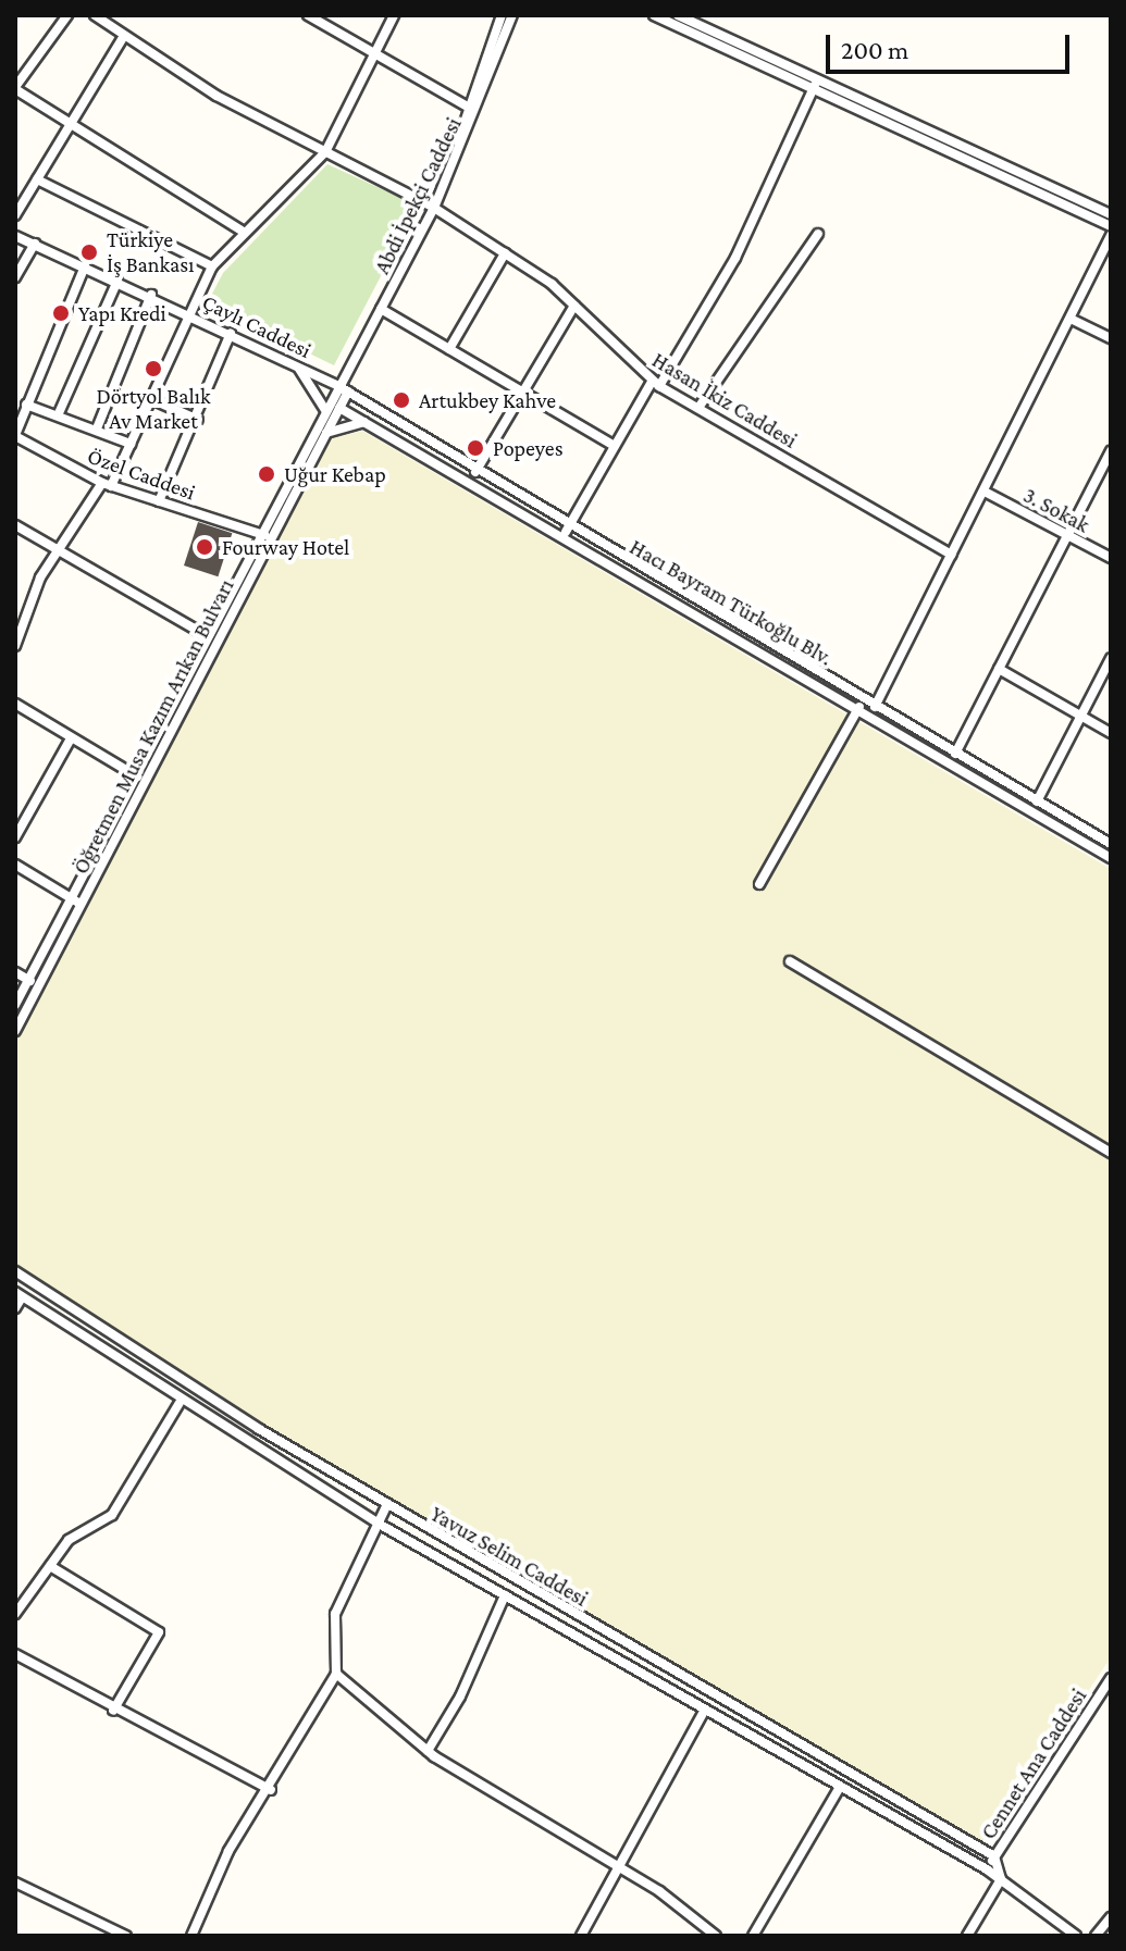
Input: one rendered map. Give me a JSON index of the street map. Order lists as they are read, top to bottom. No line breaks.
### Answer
{"streets":{"street":["Abdi İpekçi Caddesi","Çaylı Caddesi","Hasan İkiz Caddesi","Özel Caddesi","3. Sokak","Hacı Bayram Türkoğlu Blv.","Öğretmen Musa Kazım Arıkan Bulvarı","Yavuz Selim Caddesi","Cennet Ana Caddesi"]},"crossings":[["Abdi İpekçi Caddesi","Çaylı Caddesi"],["Abdi İpekçi Caddesi","Hasan İkiz Caddesi"],["Abdi İpekçi Caddesi","Hacı Bayram Türkoğlu Blv."],["Abdi İpekçi Caddesi","Öğretmen Musa Kazım Arıkan Bulvarı"],["Çaylı Caddesi","Hacı Bayram Türkoğlu Blv."],["Çaylı Caddesi","Öğretmen Musa Kazım Arıkan Bulvarı"],["Özel Caddesi","Öğretmen Musa Kazım Arıkan Bulvarı"],["Hacı Bayram Türkoğlu Blv.","Öğretmen Musa Kazım Arıkan Bulvarı"],["Yavuz Selim Caddesi","Cennet Ana Caddesi"]],"places":["Türkiye İş Bankası","Yapı Kredi","Dörtyol Balık Av Market","Artukbey Kahve","Popeyes","Uğur Kebap","Fourway Hotel"],"scale_bar":"200 m"}
